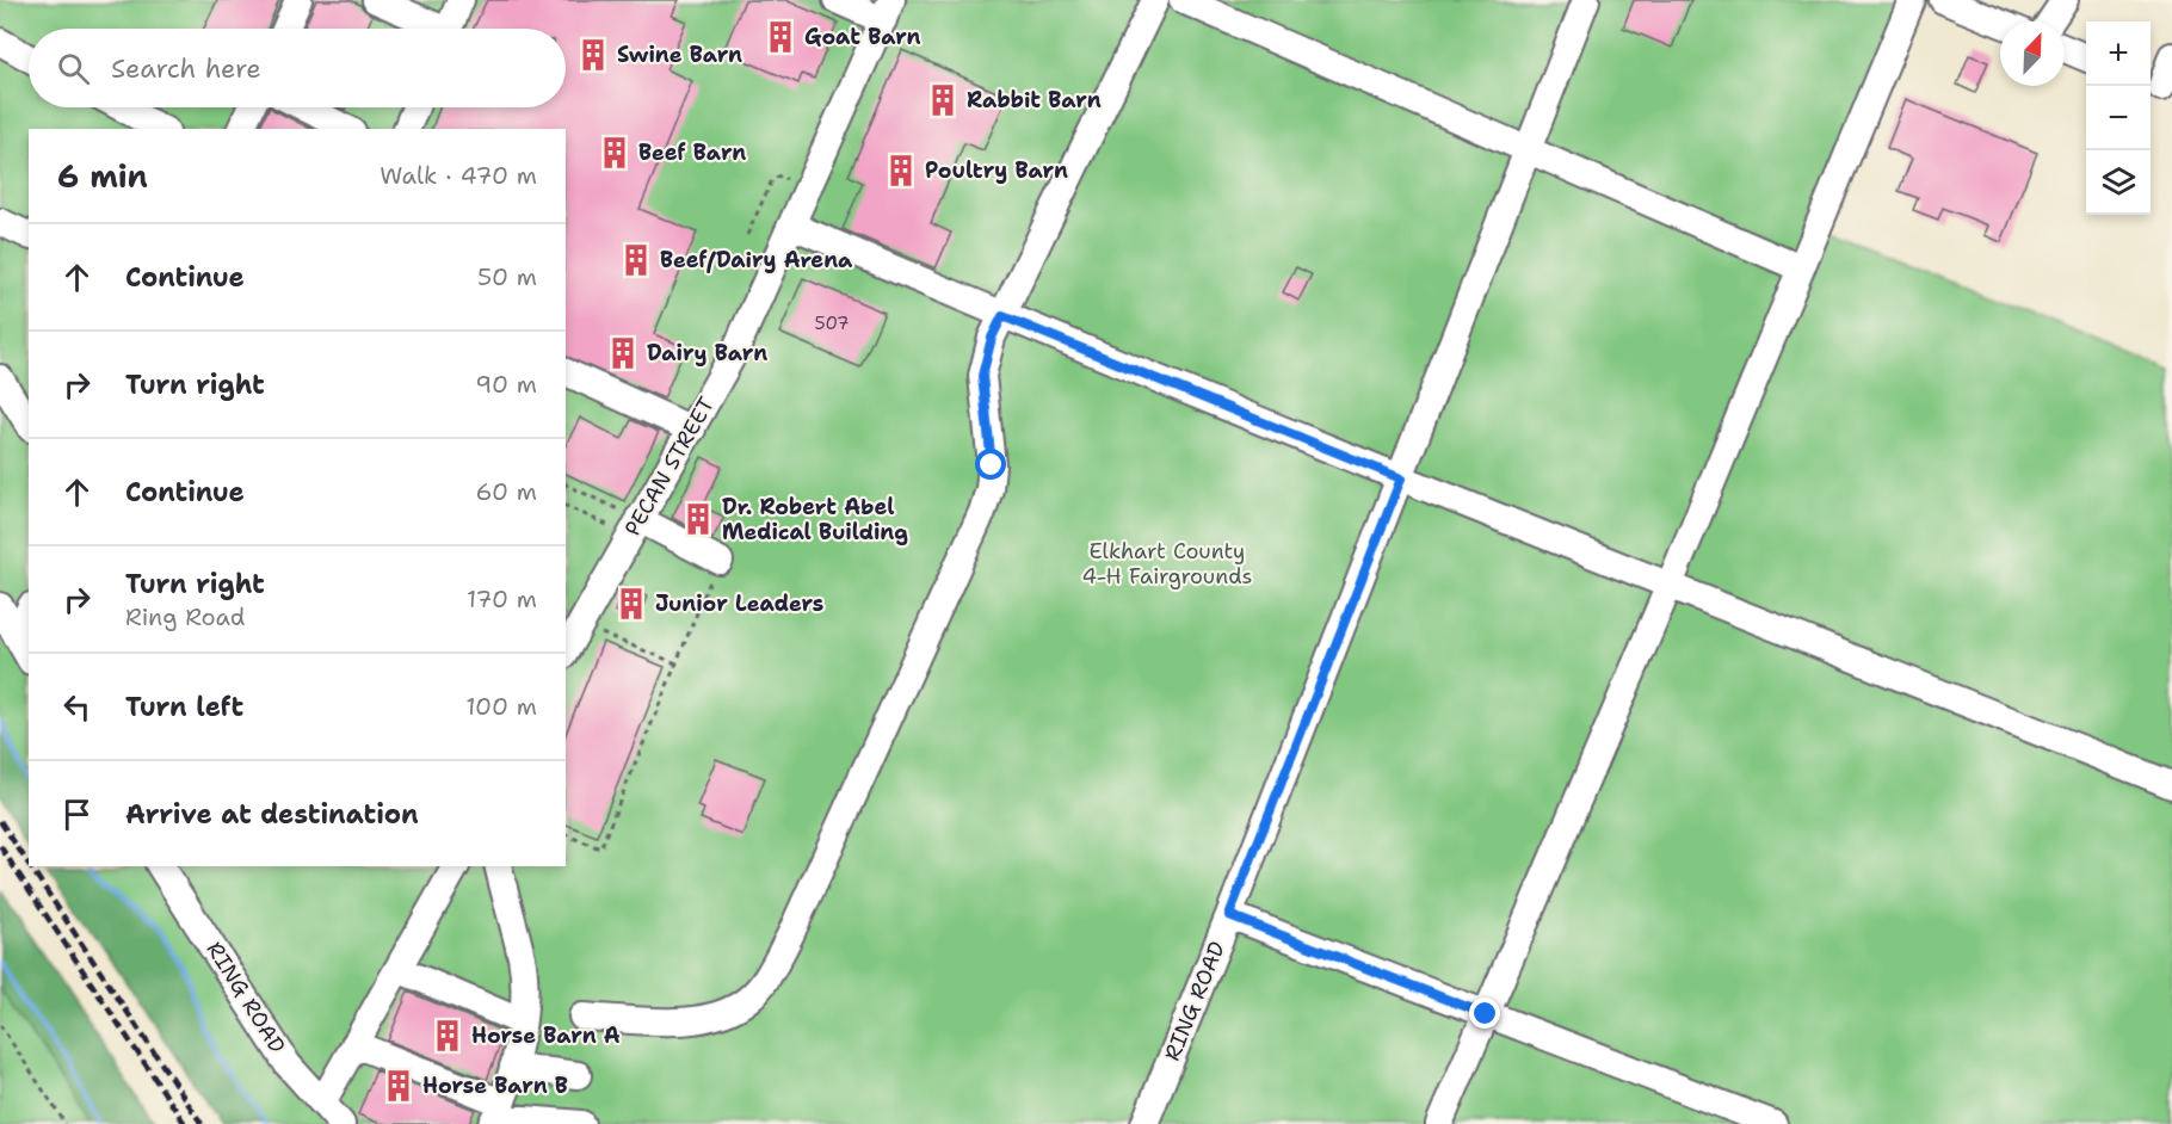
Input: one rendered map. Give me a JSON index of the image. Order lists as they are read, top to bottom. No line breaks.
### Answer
{"streets":{"street":["PECAN STREET","RING ROAD"]},"parks":["Elkhart County 4-H Fairgrounds"],"places":{"building":["Goat Barn","Swine Barn","Rabbit Barn","Beef Barn","Poultry Barn","Beef/Dairy Arena","Dairy Barn","Dr. Robert Abel Medical Building","Junior Leaders","Horse Barn A","Horse Barn B"]},"house_numbers":["507"],"north":"top right","page":{"map_buttons":["+","−"],"search":"Search here","heading":["6 min","Walk · 470 m"],"list":[["Continue","50 m"],["Turn right","90 m"],["Continue","60 m"],["Turn right","Ring Road","170 m"],["Turn left","100 m"],"Arrive at destination"]}}
